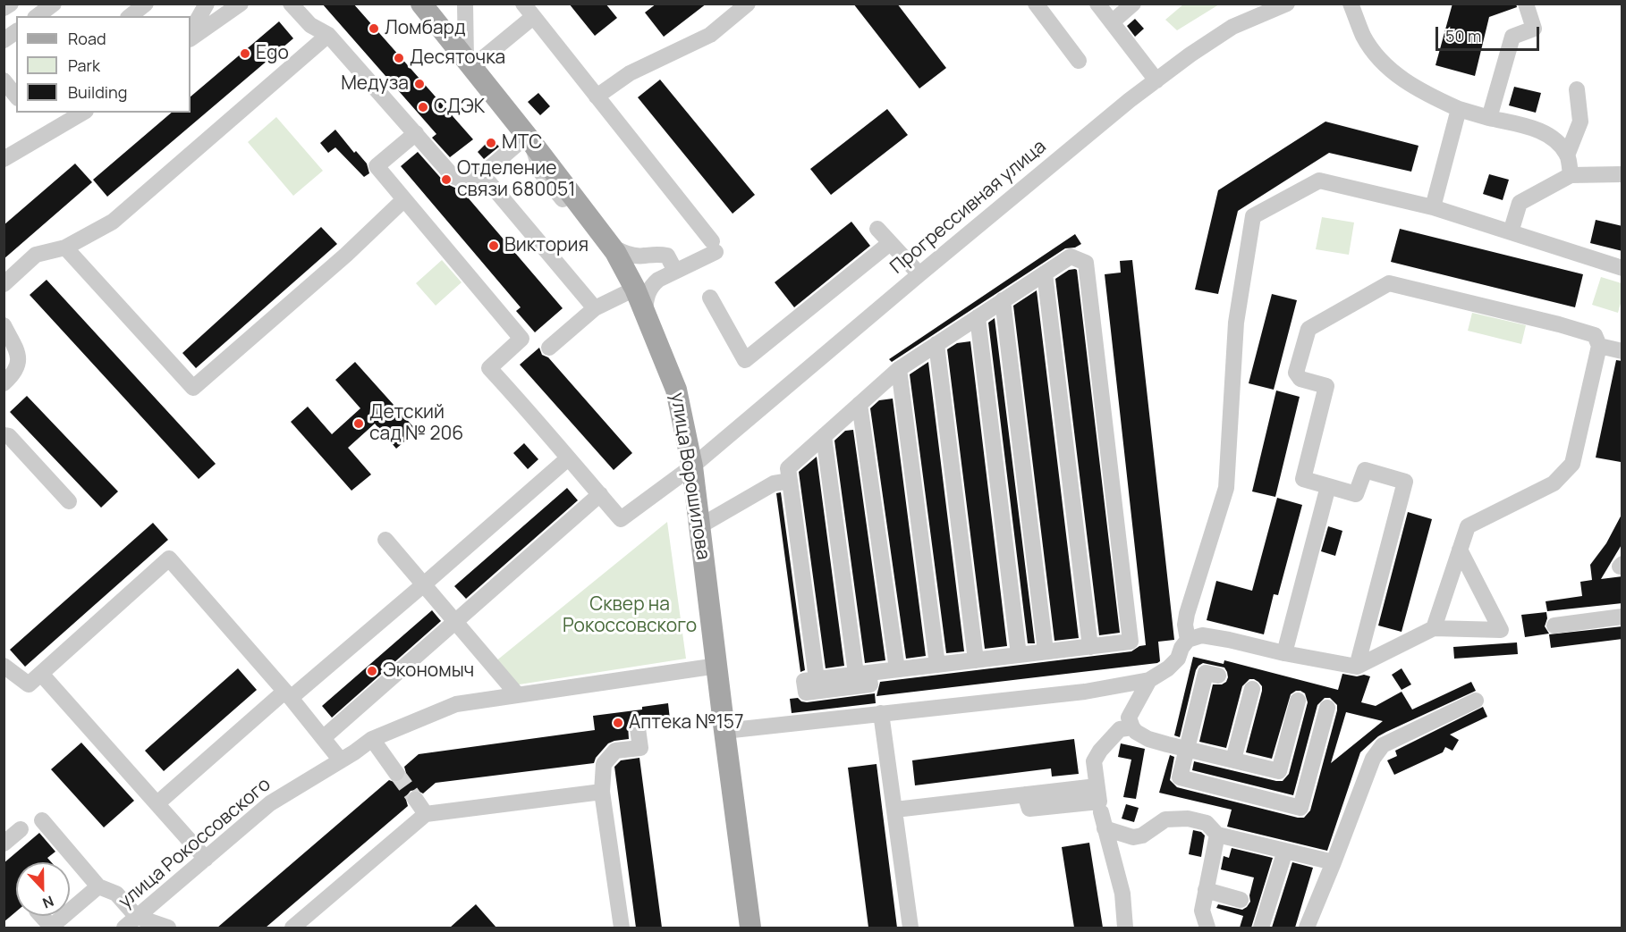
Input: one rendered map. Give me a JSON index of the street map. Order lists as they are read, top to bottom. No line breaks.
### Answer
{"streets":{"main road":["улица Ворошилова"],"street":["Прогрессивная улица","улица Рокоссовского"]},"crossings":[["Прогрессивная улица","улица Ворошилова"],["улица Ворошилова","улица Рокоссовского"]],"parks":["Сквер на Рокоссовского"],"places":["Ломбард","Ego","Десяточка","Медуза","СДЭК","МТС","Отделение связи 680051","Виктория","Детский сад № 206","Экономыч","Аптека №157"],"legend":["Road","Park","Building"],"scale_bar":"50 m","north":"bottom"}
